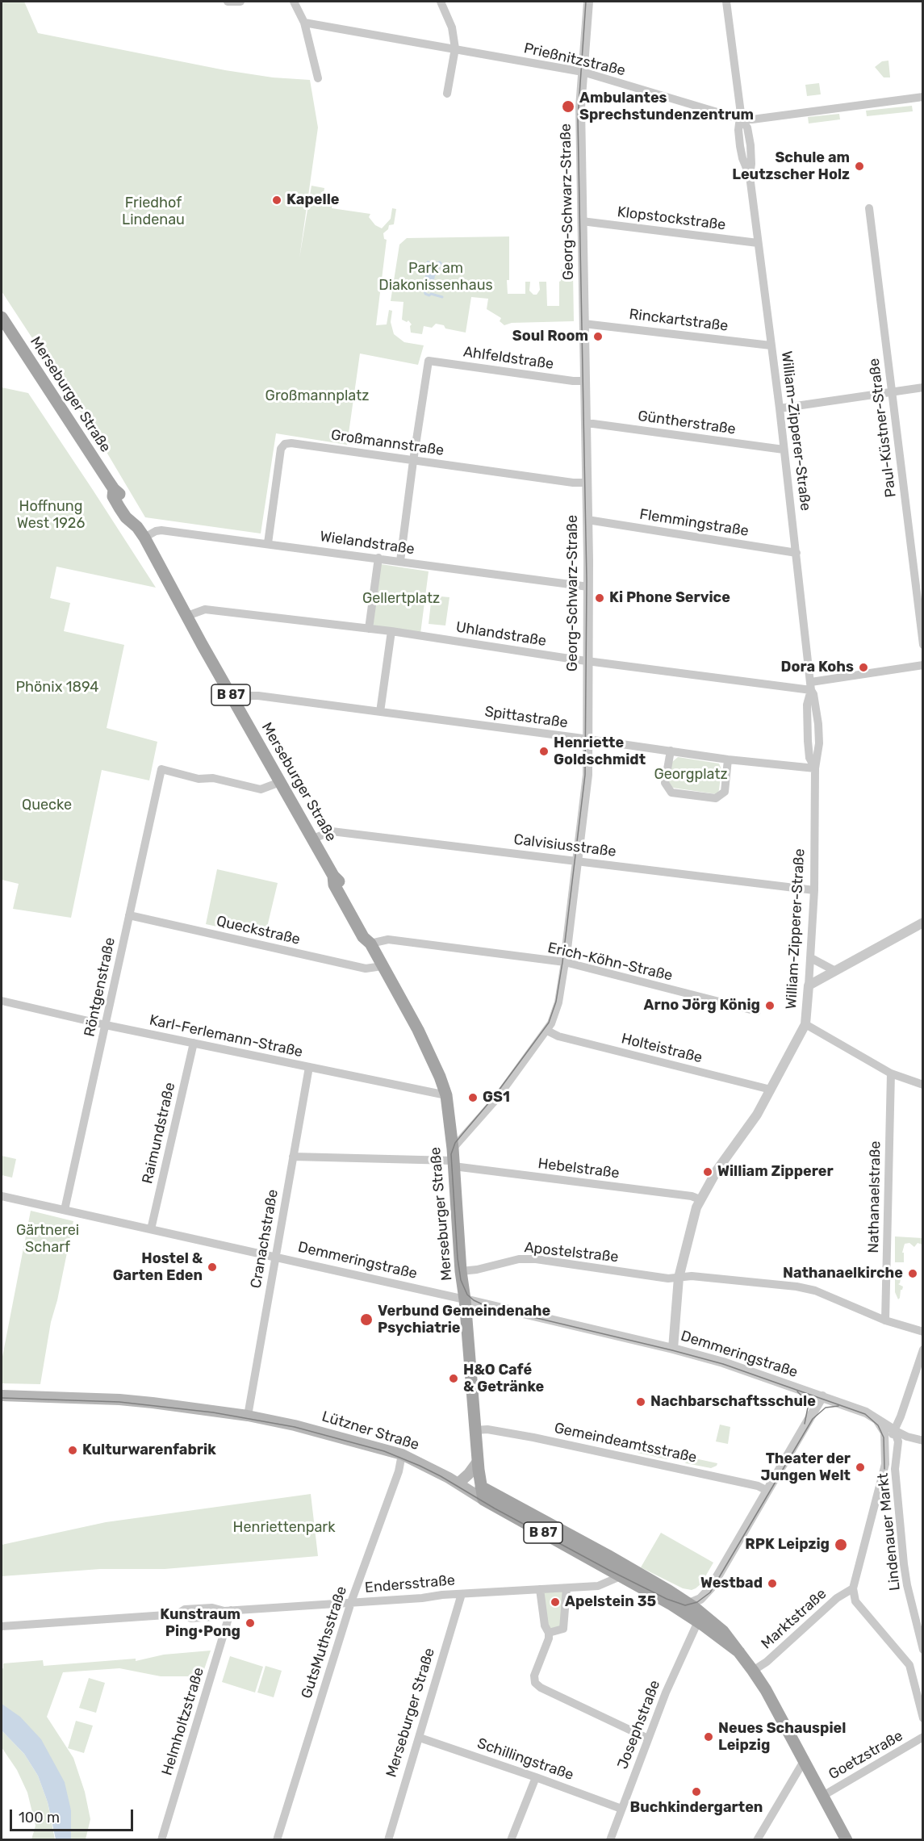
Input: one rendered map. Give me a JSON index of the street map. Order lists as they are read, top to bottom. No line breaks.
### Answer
{"streets":{"main road":["Merseburger Straße","B 87","Lützner Straße"],"street":["Prießnitzstraße","Georg-Schwarz-Straße","Klopstockstraße","Rinckartstraße","Ahlfeldstraße","Güntherstraße","Paul-Küstner-Straße","William-Zipperer-Straße","Großmannstraße","Flemmingstraße","Wielandstraße","Uhlandstraße","Spittastraße","Calvisiusstraße","Queckstraße","Erich-Köhn-Straße","Röntgenstraße","Karl-Ferlemann-Straße","Holteistraße","Raimundstraße","Hebelstraße","Nathanaelstraße","Cranachstraße","Apostelstraße","Demmeringstraße","Gemeindeamtsstraße","Lindenauer Markt","Endersstraße","Marktstraße","GutsMuthsstraße","Helmholtzstraße","Josephstraße","Goetzstraße","Schillingstraße"]},"crossings":[["Prießnitzstraße","Georg-Schwarz-Straße"],["Prießnitzstraße","William-Zipperer-Straße"],["Georg-Schwarz-Straße","Klopstockstraße"],["Georg-Schwarz-Straße","Rinckartstraße"],["Georg-Schwarz-Straße","Ahlfeldstraße"],["Georg-Schwarz-Straße","Merseburger Straße"],["Georg-Schwarz-Straße","Güntherstraße"],["Georg-Schwarz-Straße","Großmannstraße"],["Georg-Schwarz-Straße","Flemmingstraße"],["Georg-Schwarz-Straße","Wielandstraße"],["Georg-Schwarz-Straße","Uhlandstraße"],["Georg-Schwarz-Straße","Spittastraße"],["Georg-Schwarz-Straße","Calvisiusstraße"],["Georg-Schwarz-Straße","Erich-Köhn-Straße"],["Georg-Schwarz-Straße","Holteistraße"],["Georg-Schwarz-Straße","Hebelstraße"],["Klopstockstraße","William-Zipperer-Straße"],["Rinckartstraße","William-Zipperer-Straße"],["Ahlfeldstraße","Großmannstraße"],["Merseburger Straße","Wielandstraße"],["Merseburger Straße","Uhlandstraße"],["Merseburger Straße","Spittastraße"],["Merseburger Straße","Calvisiusstraße"],["Merseburger Straße","Queckstraße"],["Merseburger Straße","Erich-Köhn-Straße"],["Merseburger Straße","Röntgenstraße"],["Merseburger Straße","Karl-Ferlemann-Straße"],["Merseburger Straße","Hebelstraße"],["Merseburger Straße","Apostelstraße"],["Merseburger Straße","Demmeringstraße"],["Merseburger Straße","Lützner Straße"],["Merseburger Straße","Gemeindeamtsstraße"],["Merseburger Straße","Endersstraße"],["Merseburger Straße","Schillingstraße"],["Güntherstraße","William-Zipperer-Straße"],["William-Zipperer-Straße","Flemmingstraße"],["William-Zipperer-Straße","Uhlandstraße"],["William-Zipperer-Straße","Spittastraße"],["William-Zipperer-Straße","Calvisiusstraße"],["William-Zipperer-Straße","Holteistraße"],["William-Zipperer-Straße","Hebelstraße"],["William-Zipperer-Straße","Apostelstraße"],["William-Zipperer-Straße","Demmeringstraße"],["Großmannstraße","Wielandstraße"],["Queckstraße","Röntgenstraße"],["Röntgenstraße","Karl-Ferlemann-Straße"],["Röntgenstraße","Demmeringstraße"],["Karl-Ferlemann-Straße","Raimundstraße"],["Karl-Ferlemann-Straße","Cranachstraße"],["Raimundstraße","Demmeringstraße"],["Hebelstraße","Cranachstraße"],["Nathanaelstraße","Apostelstraße"],["Cranachstraße","Demmeringstraße"],["Cranachstraße","Lützner Straße"],["Demmeringstraße","Lindenauer Markt"],["Lützner Straße","Endersstraße"],["Lützner Straße","Marktstraße"],["Lützner Straße","GutsMuthsstraße"],["Lützner Straße","Josephstraße"],["Lützner Straße","Goetzstraße"],["Lindenauer Markt","Marktstraße"],["Endersstraße","GutsMuthsstraße"],["Endersstraße","Helmholtzstraße"],["Josephstraße","Schillingstraße"]],"parks":["Friedhof Lindenau","Park am Diakonissenhaus","Großmannplatz","Hoffnung West 1926","Gellertplatz","Phönix 1894","Georgplatz","Quecke","Gärtnerei Scharf","Henriettenpark"],"places":["Ambulantes Sprechstundenzentrum","Schule am Leutzscher Holz","Kapelle","Soul Room","Ki Phone Service","Dora Kohs","Henriette Goldschmidt","Arno Jörg König","GS1","William Zipperer","Hostel & Garten Eden","Nathanaelkirche","Verbund Gemeindenahe Psychiatrie","H&O Café & Getränke","Nachbarschaftsschule","Kulturwarenfabrik","Theater der Jungen Welt","RPK Leipzig","Westbad","Apelstein 35","Kunstraum Ping•Pong","Neues Schauspiel Leipzig","Buchkindergarten"],"scale_bar":"100 m"}
